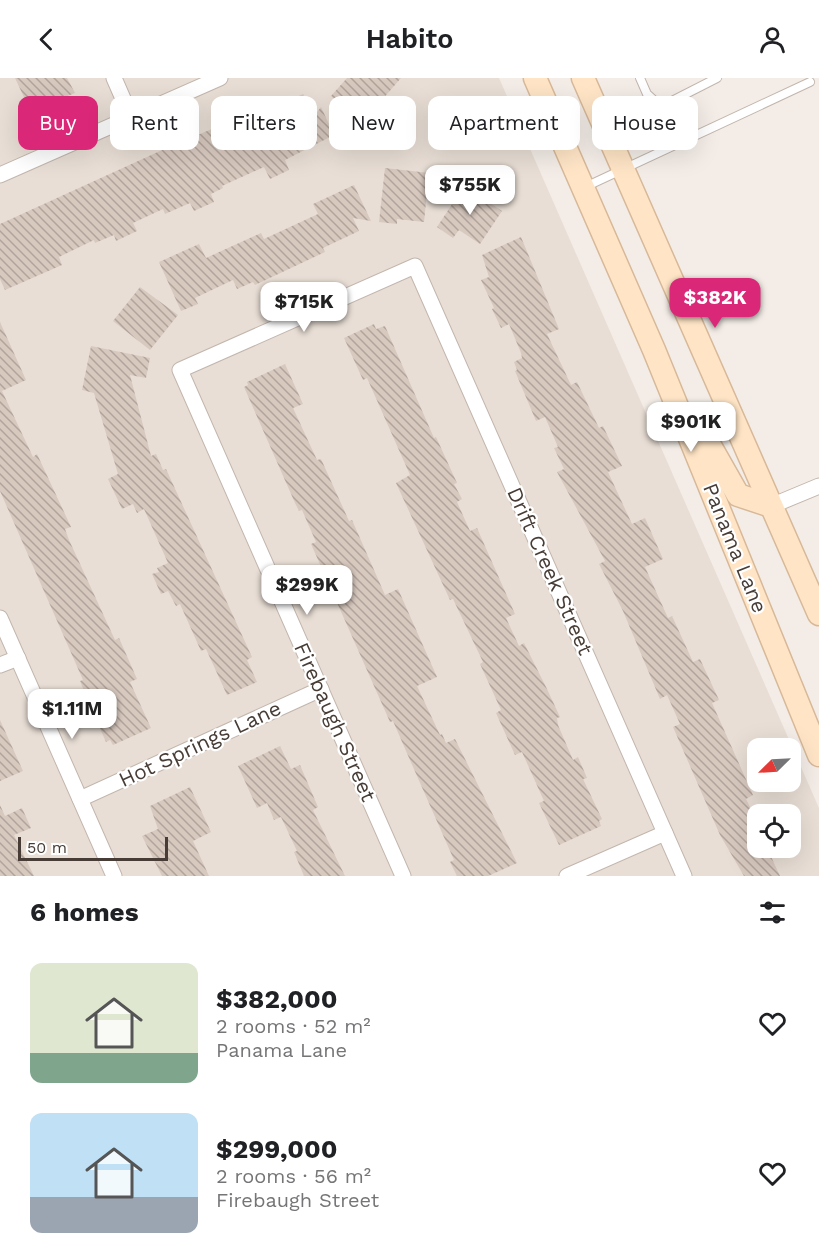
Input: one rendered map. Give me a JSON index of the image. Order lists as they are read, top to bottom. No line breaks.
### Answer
{"streets":{"main road":["Panama Lane"],"street":["Drift Creek Street","Firebaugh Street","Hot Springs Lane"]},"crossings":[["Drift Creek Street","Firebaugh Street"],["Firebaugh Street","Hot Springs Lane"]],"scale_bar":"50 m","north":"bottom left","page":{"header":"Habito","chip":["Buy","Rent","Filters","New","Apartment","House"],"price":["$755K","$382K","$715K","$901K","$299K","$1.11M"],"scale":"50 m","heading":"6 homes","list":[{"name":"$382,000","note":"2 rooms · 52 m² · Panama Lane"},{"name":"$299,000","note":"2 rooms · 56 m² · Firebaugh Street"}]}}
